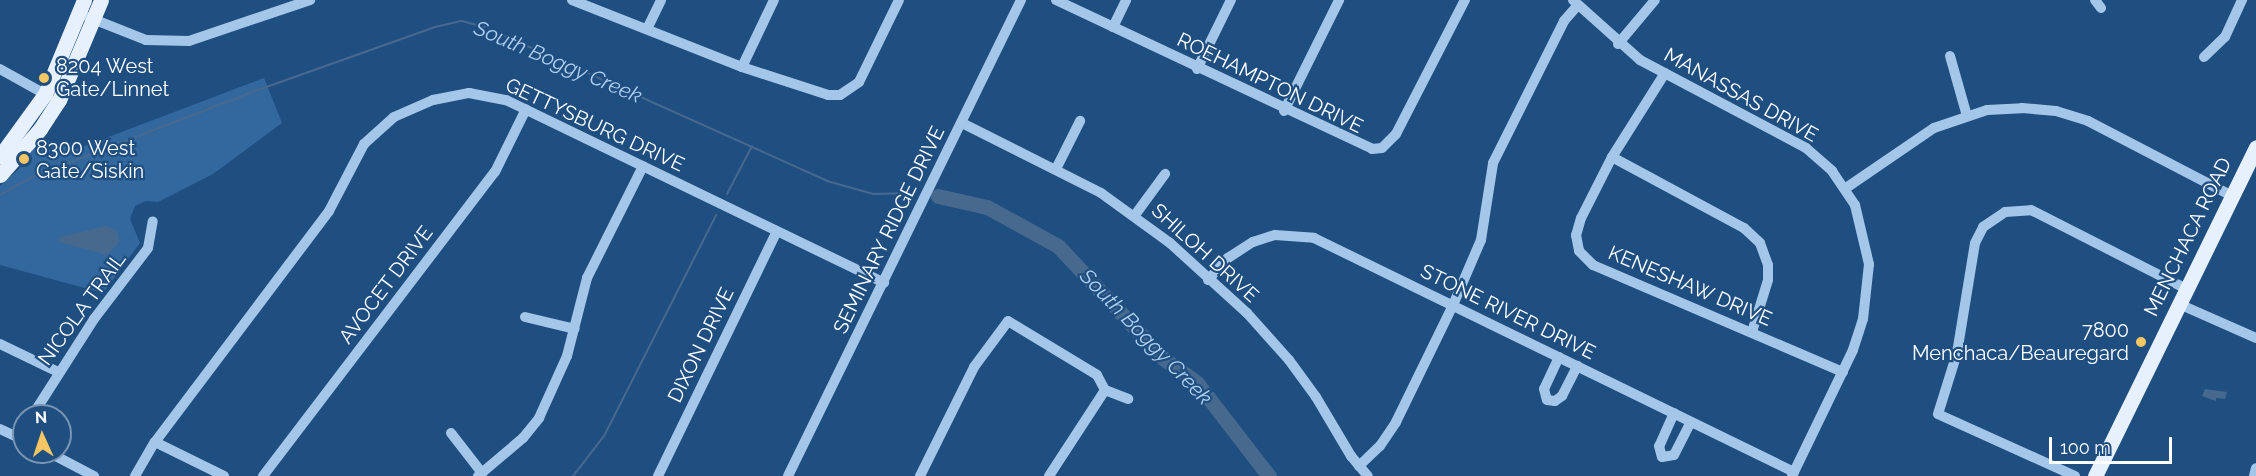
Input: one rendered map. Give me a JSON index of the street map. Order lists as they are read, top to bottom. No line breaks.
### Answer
{"streets":{"main road":["MENCHACA ROAD"],"street":["ROEHAMPTON DRIVE","MANASSAS DRIVE","GETTYSBURG DRIVE","SEMINARY RIDGE DRIVE","SHILOH DRIVE","AVOCET DRIVE","KENESHAW DRIVE","NICOLA TRAIL","STONE RIVER DRIVE","DIXON DRIVE"]},"crossings":[["MANASSAS DRIVE","KENESHAW DRIVE"],["MANASSAS DRIVE","STONE RIVER DRIVE"],["GETTYSBURG DRIVE","SEMINARY RIDGE DRIVE"],["GETTYSBURG DRIVE","AVOCET DRIVE"],["GETTYSBURG DRIVE","DIXON DRIVE"],["SEMINARY RIDGE DRIVE","SHILOH DRIVE"],["SHILOH DRIVE","STONE RIVER DRIVE"]],"water":["South Boggy Creek"],"places":["8204 West Gate/Linnet","8300 West Gate/Siskin","7800 Menchaca/Beauregard"],"scale_bar":"100 m","north":"top"}
